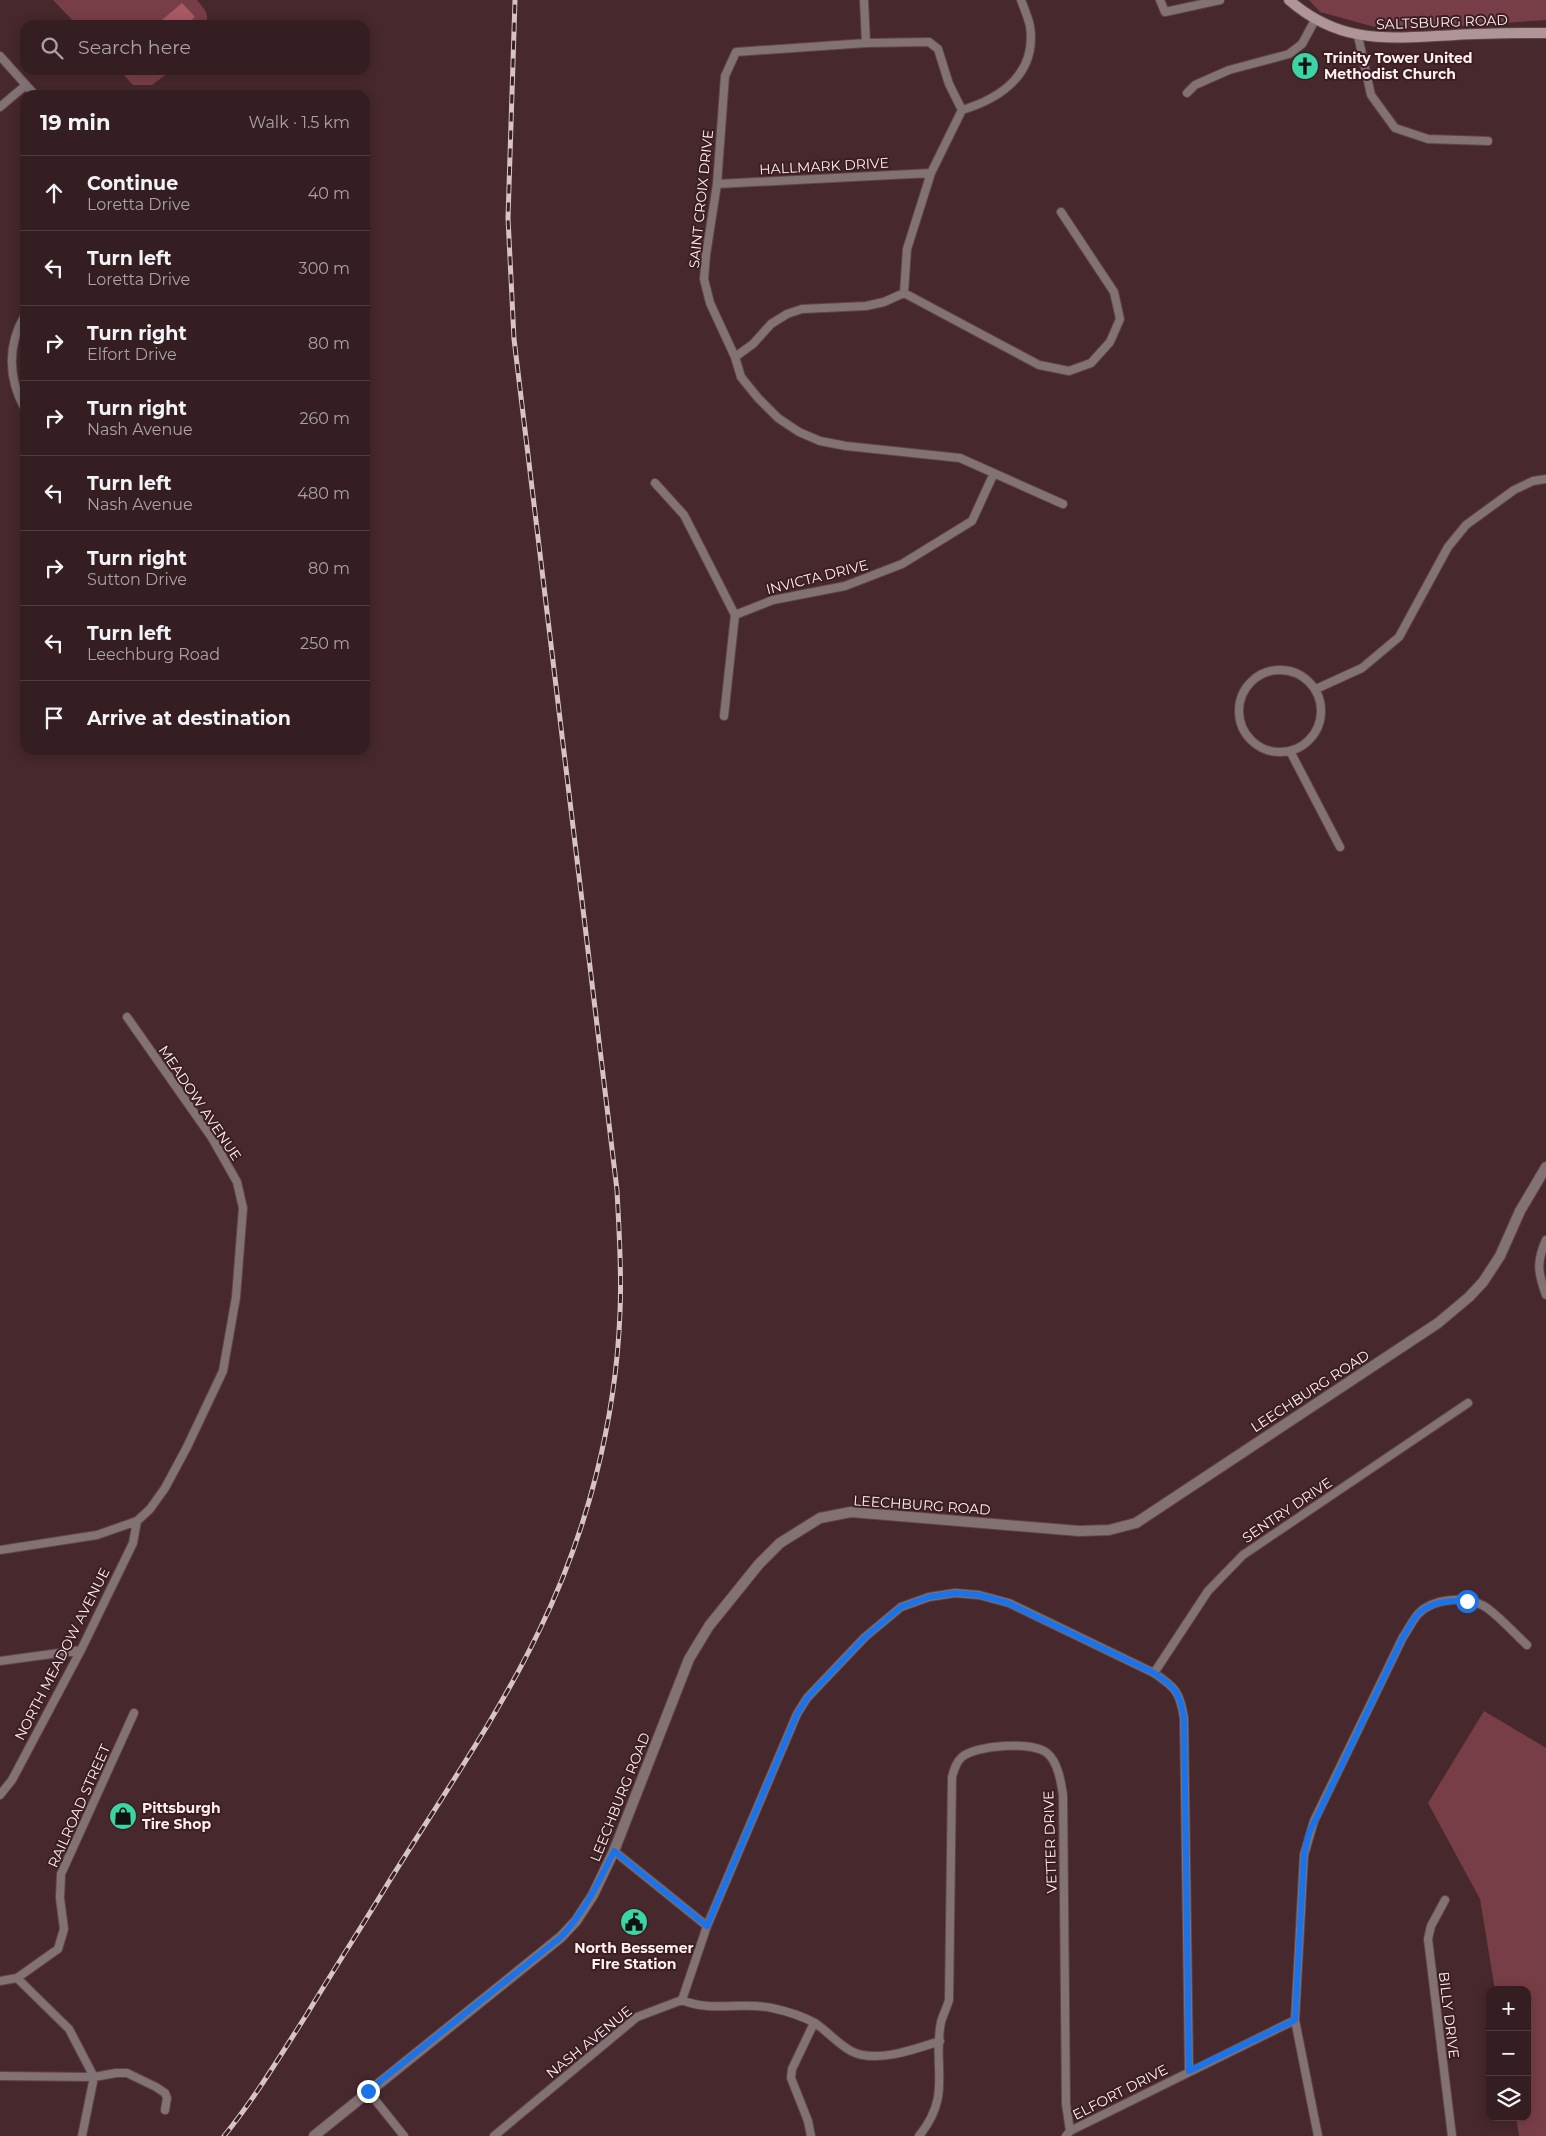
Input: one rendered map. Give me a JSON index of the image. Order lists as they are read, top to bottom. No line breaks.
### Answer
{"streets":{"main road":["SALTSBURG ROAD"],"street":["HALLMARK DRIVE","SAINT CROIX DRIVE","INVICTA DRIVE","MEADOW AVENUE","LEECHBURG ROAD","SENTRY DRIVE","NORTH MEADOW AVENUE","RAILROAD STREET","VETTER DRIVE","BILLY DRIVE","NASH AVENUE","ELFORT DRIVE"]},"crossings":[["HALLMARK DRIVE","SAINT CROIX DRIVE"],["SAINT CROIX DRIVE","INVICTA DRIVE"],["MEADOW AVENUE","NORTH MEADOW AVENUE"],["VETTER DRIVE","ELFORT DRIVE"]],"places":{"church":["Trinity Tower United Methodist Church"],"shop":["Pittsburgh Tire Shop"],"public building":["North Bessemer FIre Station"]},"page":{"search":"Search here","heading":["19 min","Walk · 1.5 km"],"list":[["Continue","Loretta Drive","40 m"],["Turn left","Loretta Drive","300 m"],["Turn right","Elfort Drive","80 m"],["Turn right","Nash Avenue","260 m"],["Turn left","Nash Avenue","480 m"],["Turn right","Sutton Drive","80 m"],["Turn left","Leechburg Road","250 m"],"Arrive at destination"],"map_buttons":["+","−"]}}
